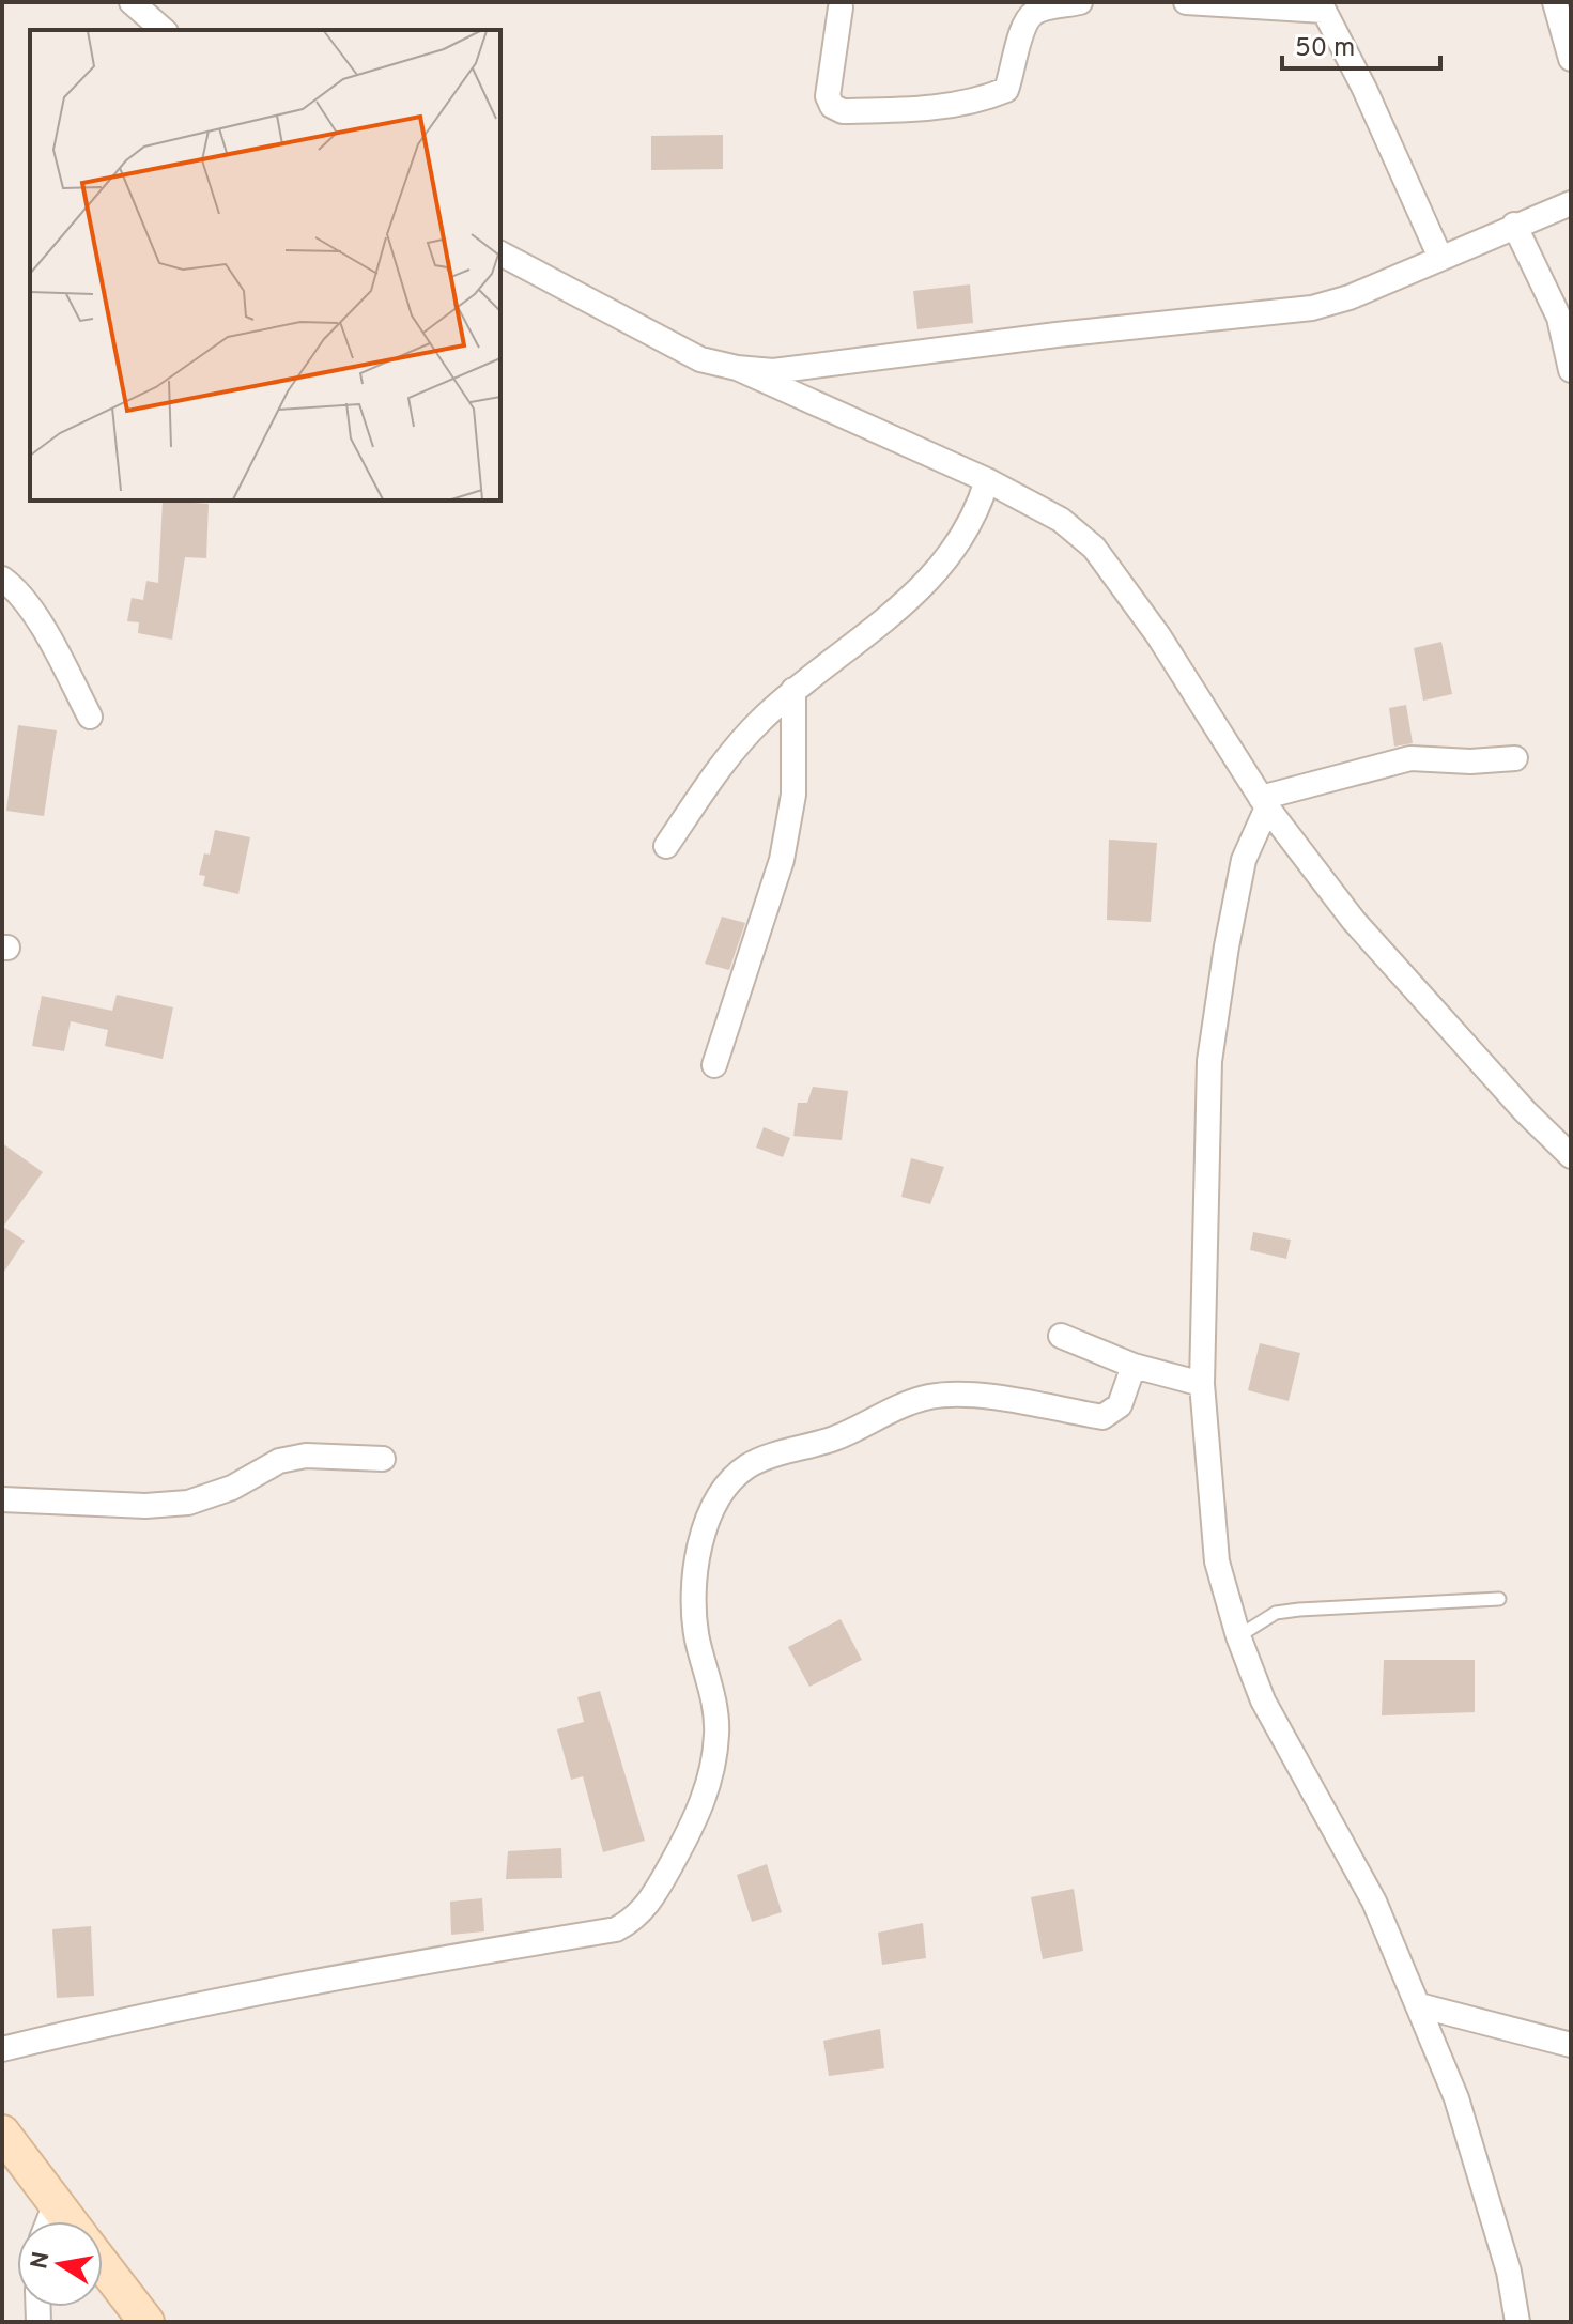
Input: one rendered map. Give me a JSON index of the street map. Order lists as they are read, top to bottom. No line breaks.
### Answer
{"scale_bar":"50 m","north":"left"}
